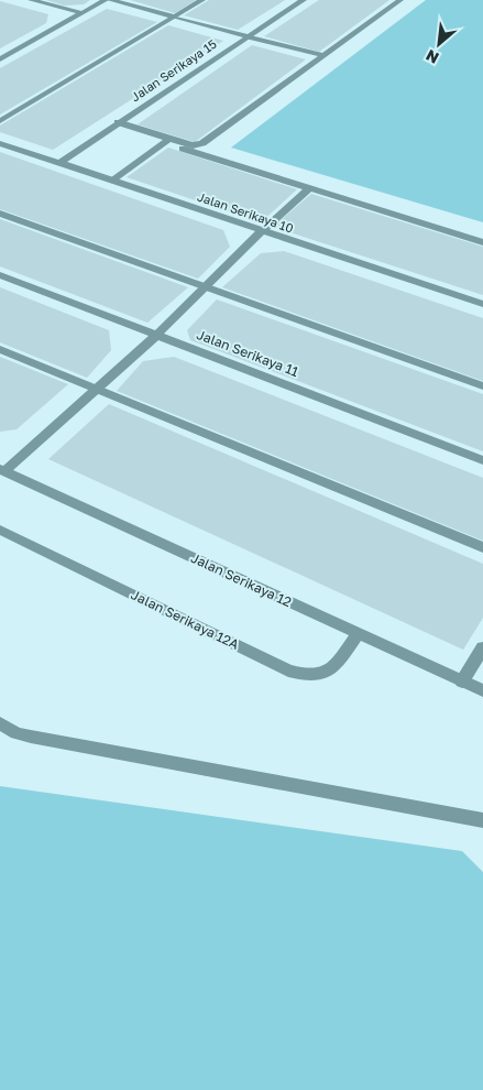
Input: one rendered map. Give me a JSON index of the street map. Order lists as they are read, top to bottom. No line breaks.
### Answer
{"streets":{"street":["Jalan Serikaya 15","Jalan Serikaya 10","Jalan Serikaya 11","Jalan Serikaya 12","Jalan Serikaya 12A"]},"crossings":[["Jalan Serikaya 15","Jalan Serikaya 10"],["Jalan Serikaya 12","Jalan Serikaya 12A"]],"north":"bottom left"}
